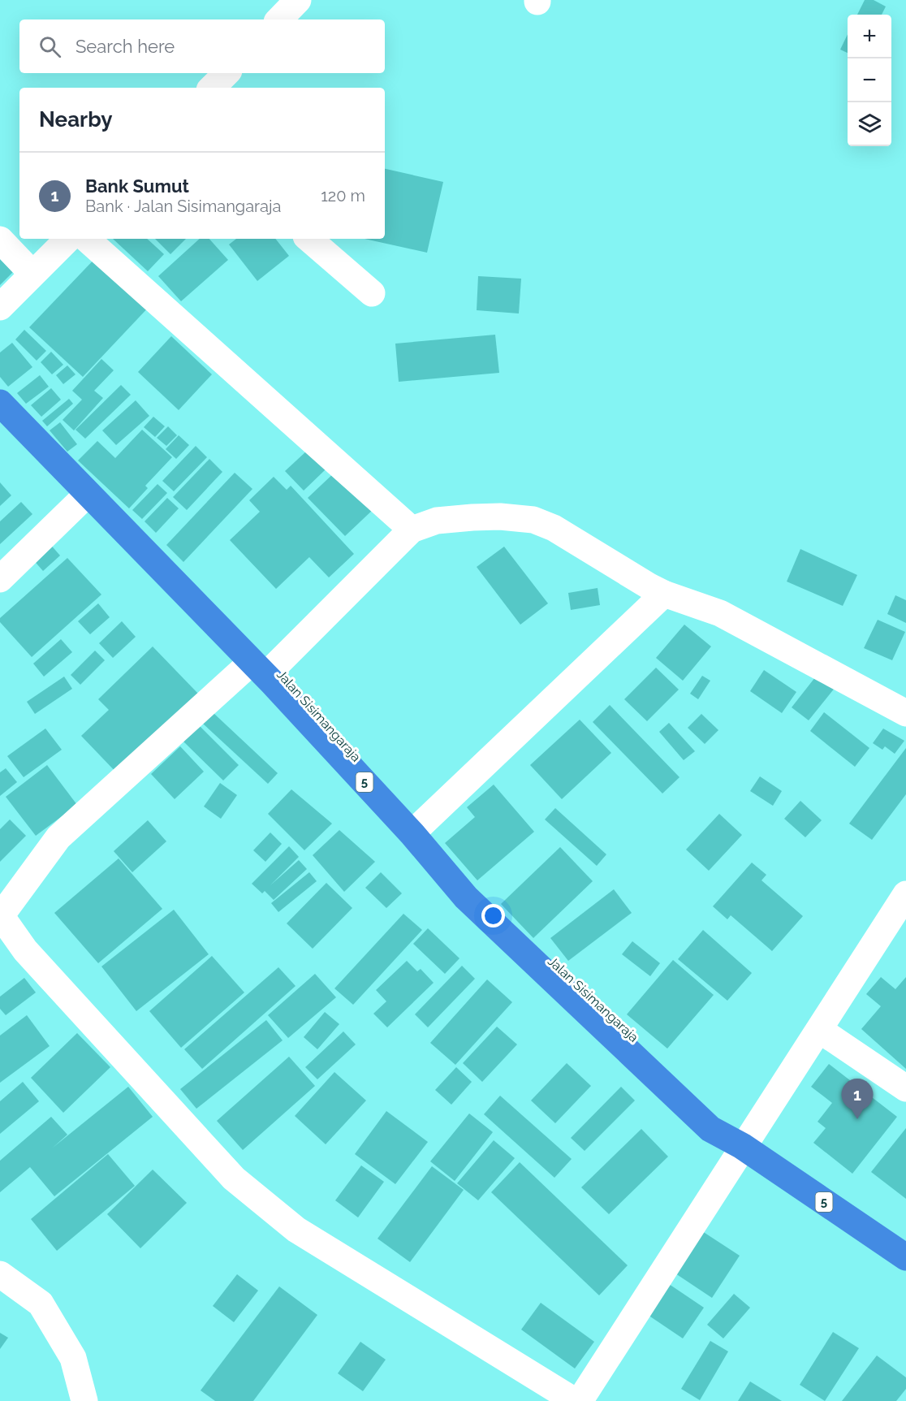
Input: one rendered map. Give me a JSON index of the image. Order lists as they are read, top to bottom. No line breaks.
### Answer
{"streets":{"highway":["Jalan Sisimangaraja","5"]},"page":{"map_buttons":["+","−"],"search":"Search here","heading":"Nearby","list":[{"mark":"1","name":"Bank Sumut","note":"Bank · Jalan Sisimangaraja","value":"120 m"}],"pins":"1"}}
